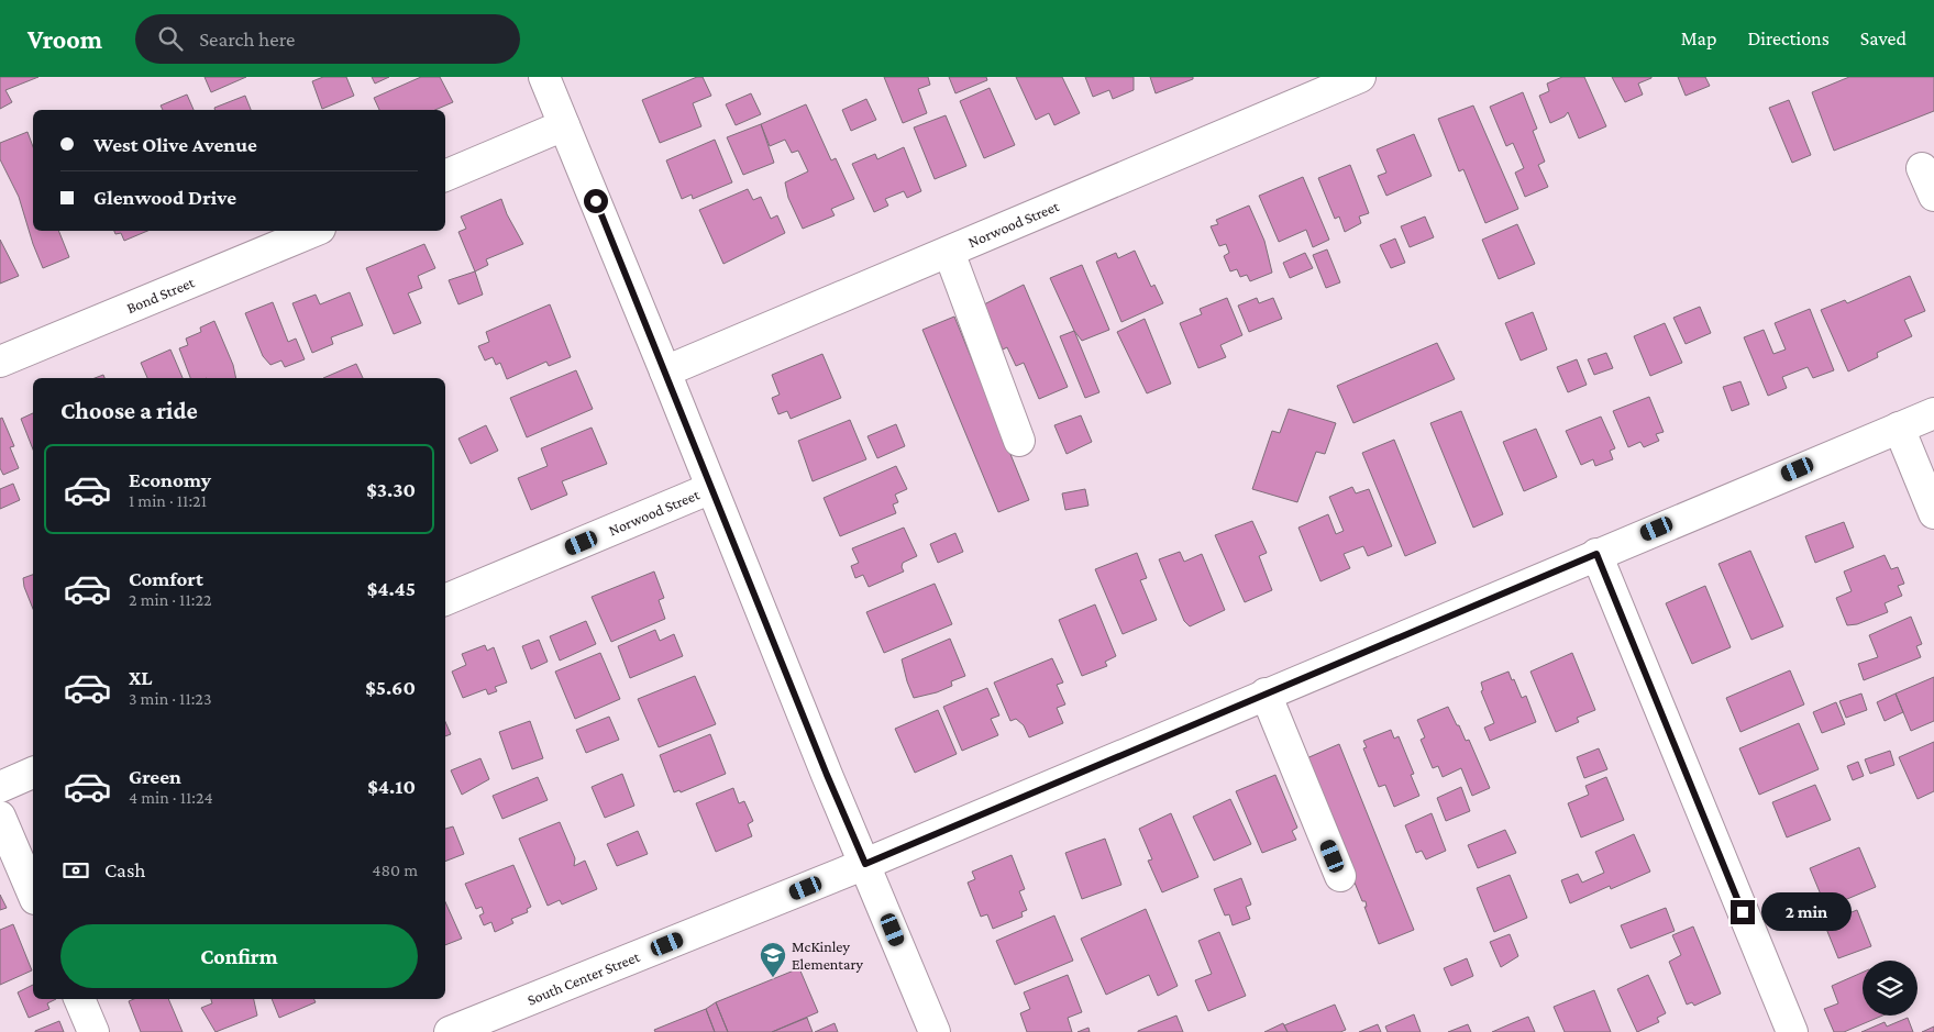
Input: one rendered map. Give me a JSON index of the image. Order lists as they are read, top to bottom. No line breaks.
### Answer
{"streets":{"street":["Norwood Street","Bond Street","South Center Street"]},"places":{"school or university":["McKinley Elementary"]},"page":{"header":"Vroom","search":"Search here","nav":["Map","Directions","Saved"],"banner":["West Olive Avenue","Glenwood Drive"],"heading":"Choose a ride","list":[{"name":"Economy","note":"1 min · 11:21","value":"$3.30"},{"name":"Comfort","note":"2 min · 11:22","value":"$4.45"},{"name":"XL","note":"3 min · 11:23","value":"$5.60"},{"name":"Green","note":"4 min · 11:24","value":"$4.10"}],"pay":["Cash","480 m"],"bubble":"2 min","buttons":"Confirm"}}
